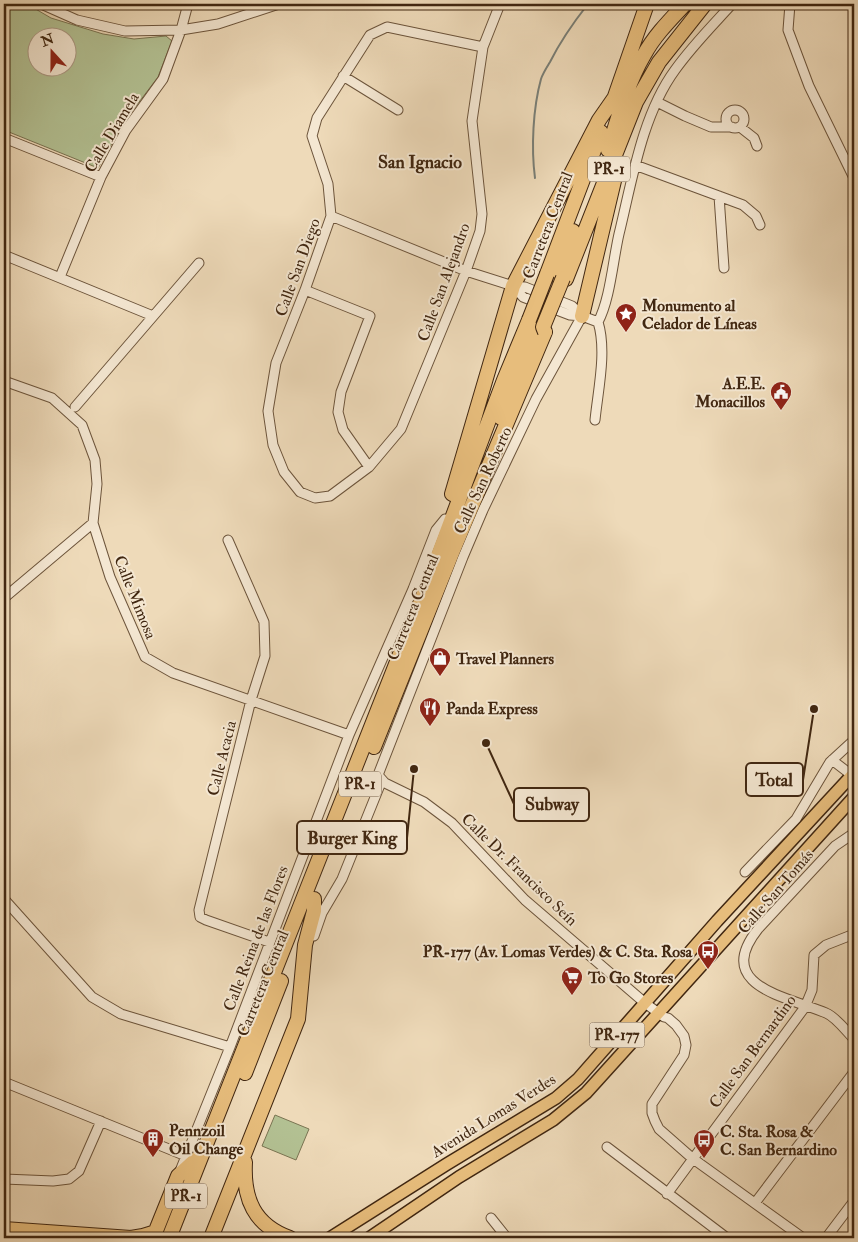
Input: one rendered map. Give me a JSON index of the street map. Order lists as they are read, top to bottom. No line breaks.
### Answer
{"streets":{"highway":["PR-1","Carretera Central"],"main road":["PR-177","Avenida Lomas Verdes"],"street":["Calle Diamela","Calle San Diego","Calle San Alejandro","Calle San Roberto","Calle Mimosa","Calle Acacia","Calle Dr. Francisco Seín","Calle San Tomás","Calle Reina de las Flores","Calle San Bernardino"]},"crossings":[["Calle San Diego","Calle San Alejandro"],["Calle San Roberto","Calle Dr. Francisco Seín"],["Calle Mimosa","Calle Acacia"],["Calle Mimosa","Calle Reina de las Flores"],["Calle Acacia","Calle Reina de las Flores"],["Calle Dr. Francisco Seín","Calle San Bernardino"],["Calle Dr. Francisco Seín","Avenida Lomas Verdes"],["Calle San Tomás","Calle San Bernardino"]],"districts":["San Ignacio"],"places":{"place":["Monumento al Celador de Líneas"],"public building":["A.E.E. Monacillos"],"shop":["Travel Planners"],"other":["Total","Subway","Burger King"],"restaurant":["Panda Express"],"bus stop":["PR-177 (Av. Lomas Verdes) & C. Sta. Rosa","C. Sta. Rosa & C. San Bernardino"],"supermarket":["To Go Stores"],"building":["Pennzoil Oil Change"]},"north":"top"}
